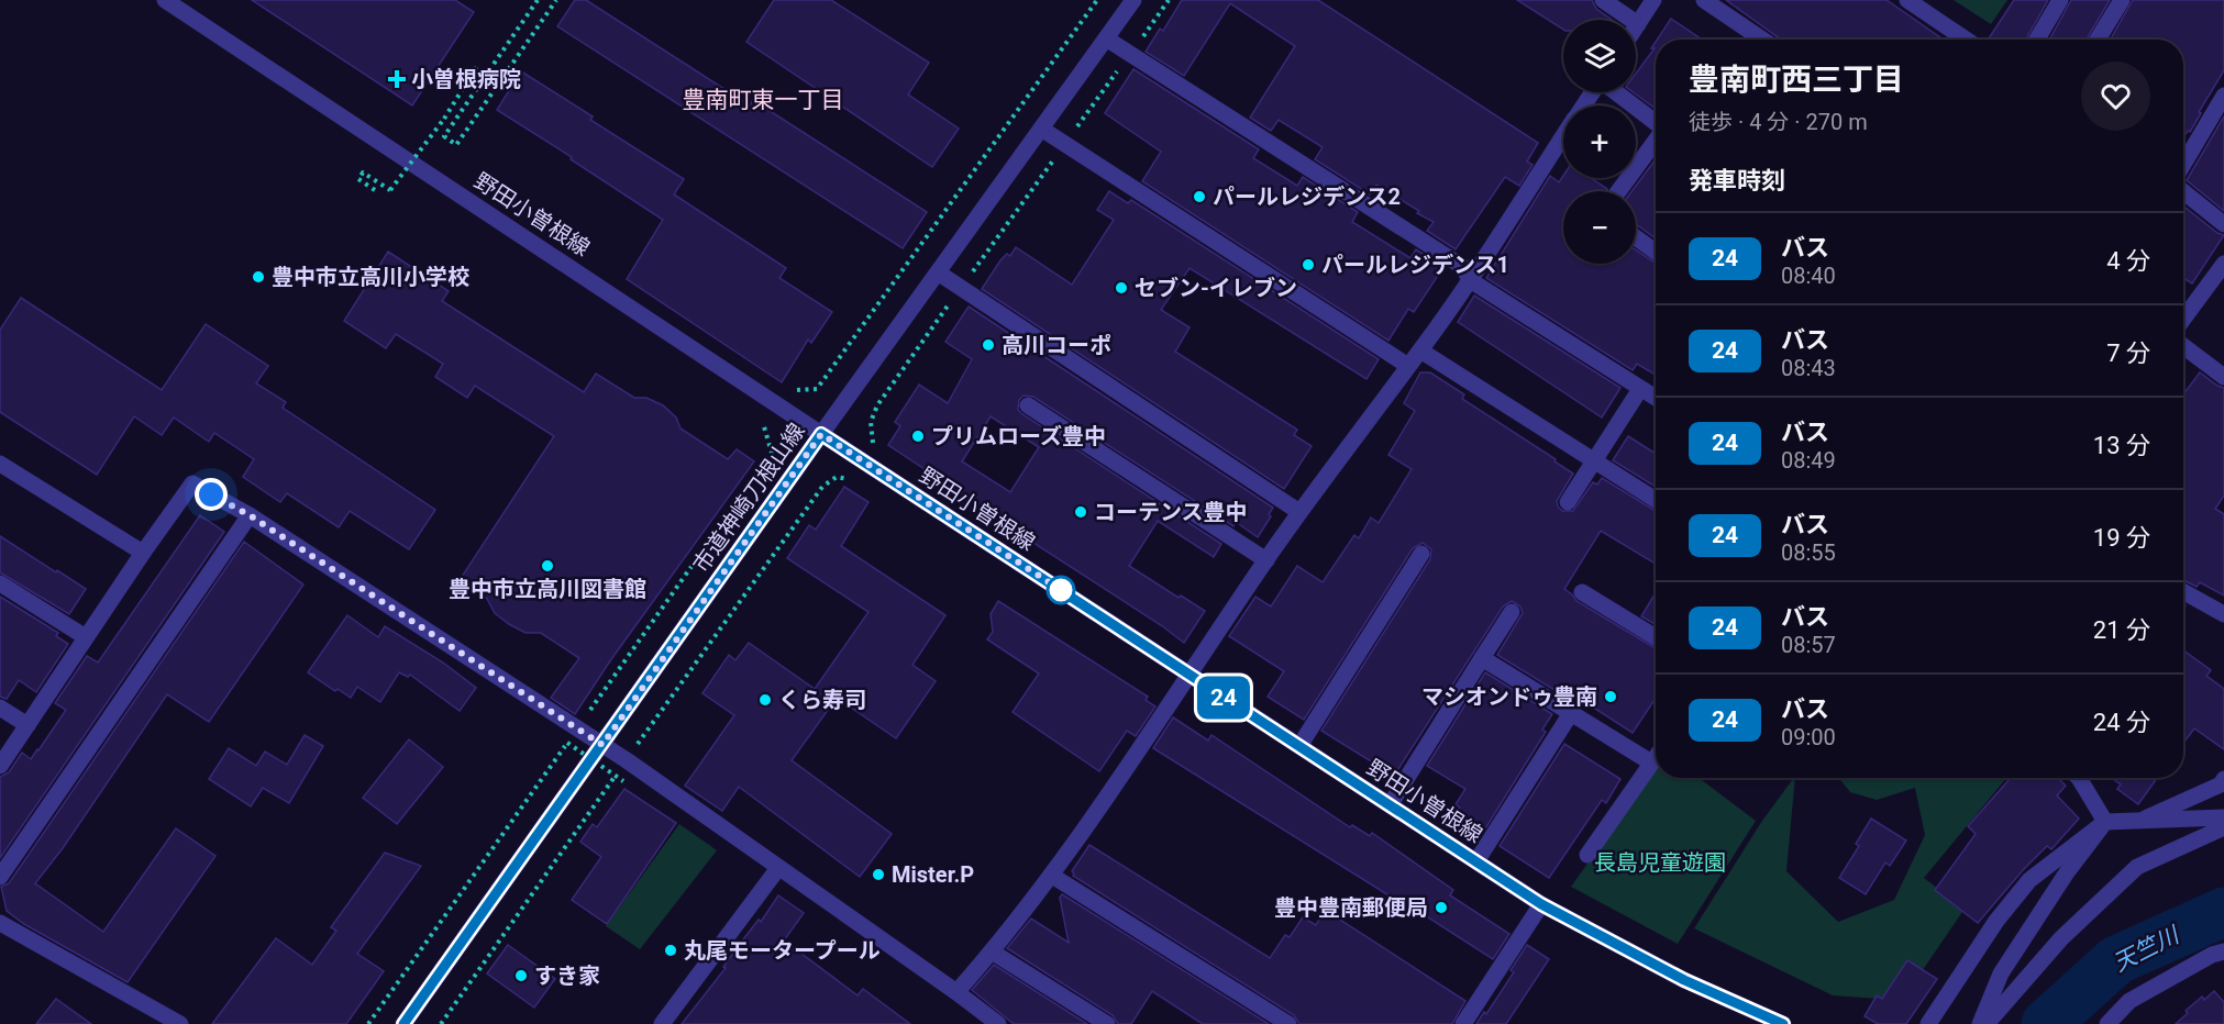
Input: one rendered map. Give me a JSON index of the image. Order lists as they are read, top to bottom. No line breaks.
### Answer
{"streets":{"street":["野田小曽根線","市道神崎刀根山線"]},"crossings":[["野田小曽根線","市道神崎刀根山線"]],"districts":["豊南町東一丁目"],"water":["天竺川"],"parks":["長島児童遊園"],"places":{"health":["小曽根病院"],"other":["パールレジデンス2","パールレジデンス1","豊中市立高川小学校","セブン-イレブン","高川コーポ","プリムローズ豊中","コーテンス豊中","豊中市立高川図書館","マシオンドゥ豊南","くら寿司","Mister.P","豊中豊南郵便局","丸尾モータープール","すき家"]},"lines":["bus line 24"],"page":{"on_map":"24","map_buttons":["+","−"],"heading":[["豊南町西三丁目","徒歩 · 4 分 · 270 m"],"発車時刻"],"list":[{"mark":"24","name":"バス","note":"08:40","value":"4 分"},{"mark":"24","name":"バス","note":"08:43","value":"7 分"},{"mark":"24","name":"バス","note":"08:49","value":"13 分"},{"mark":"24","name":"バス","note":"08:55","value":"19 分"},{"mark":"24","name":"バス","note":"08:57","value":"21 分"},{"mark":"24","name":"バス","note":"09:00","value":"24 分"}]}}
